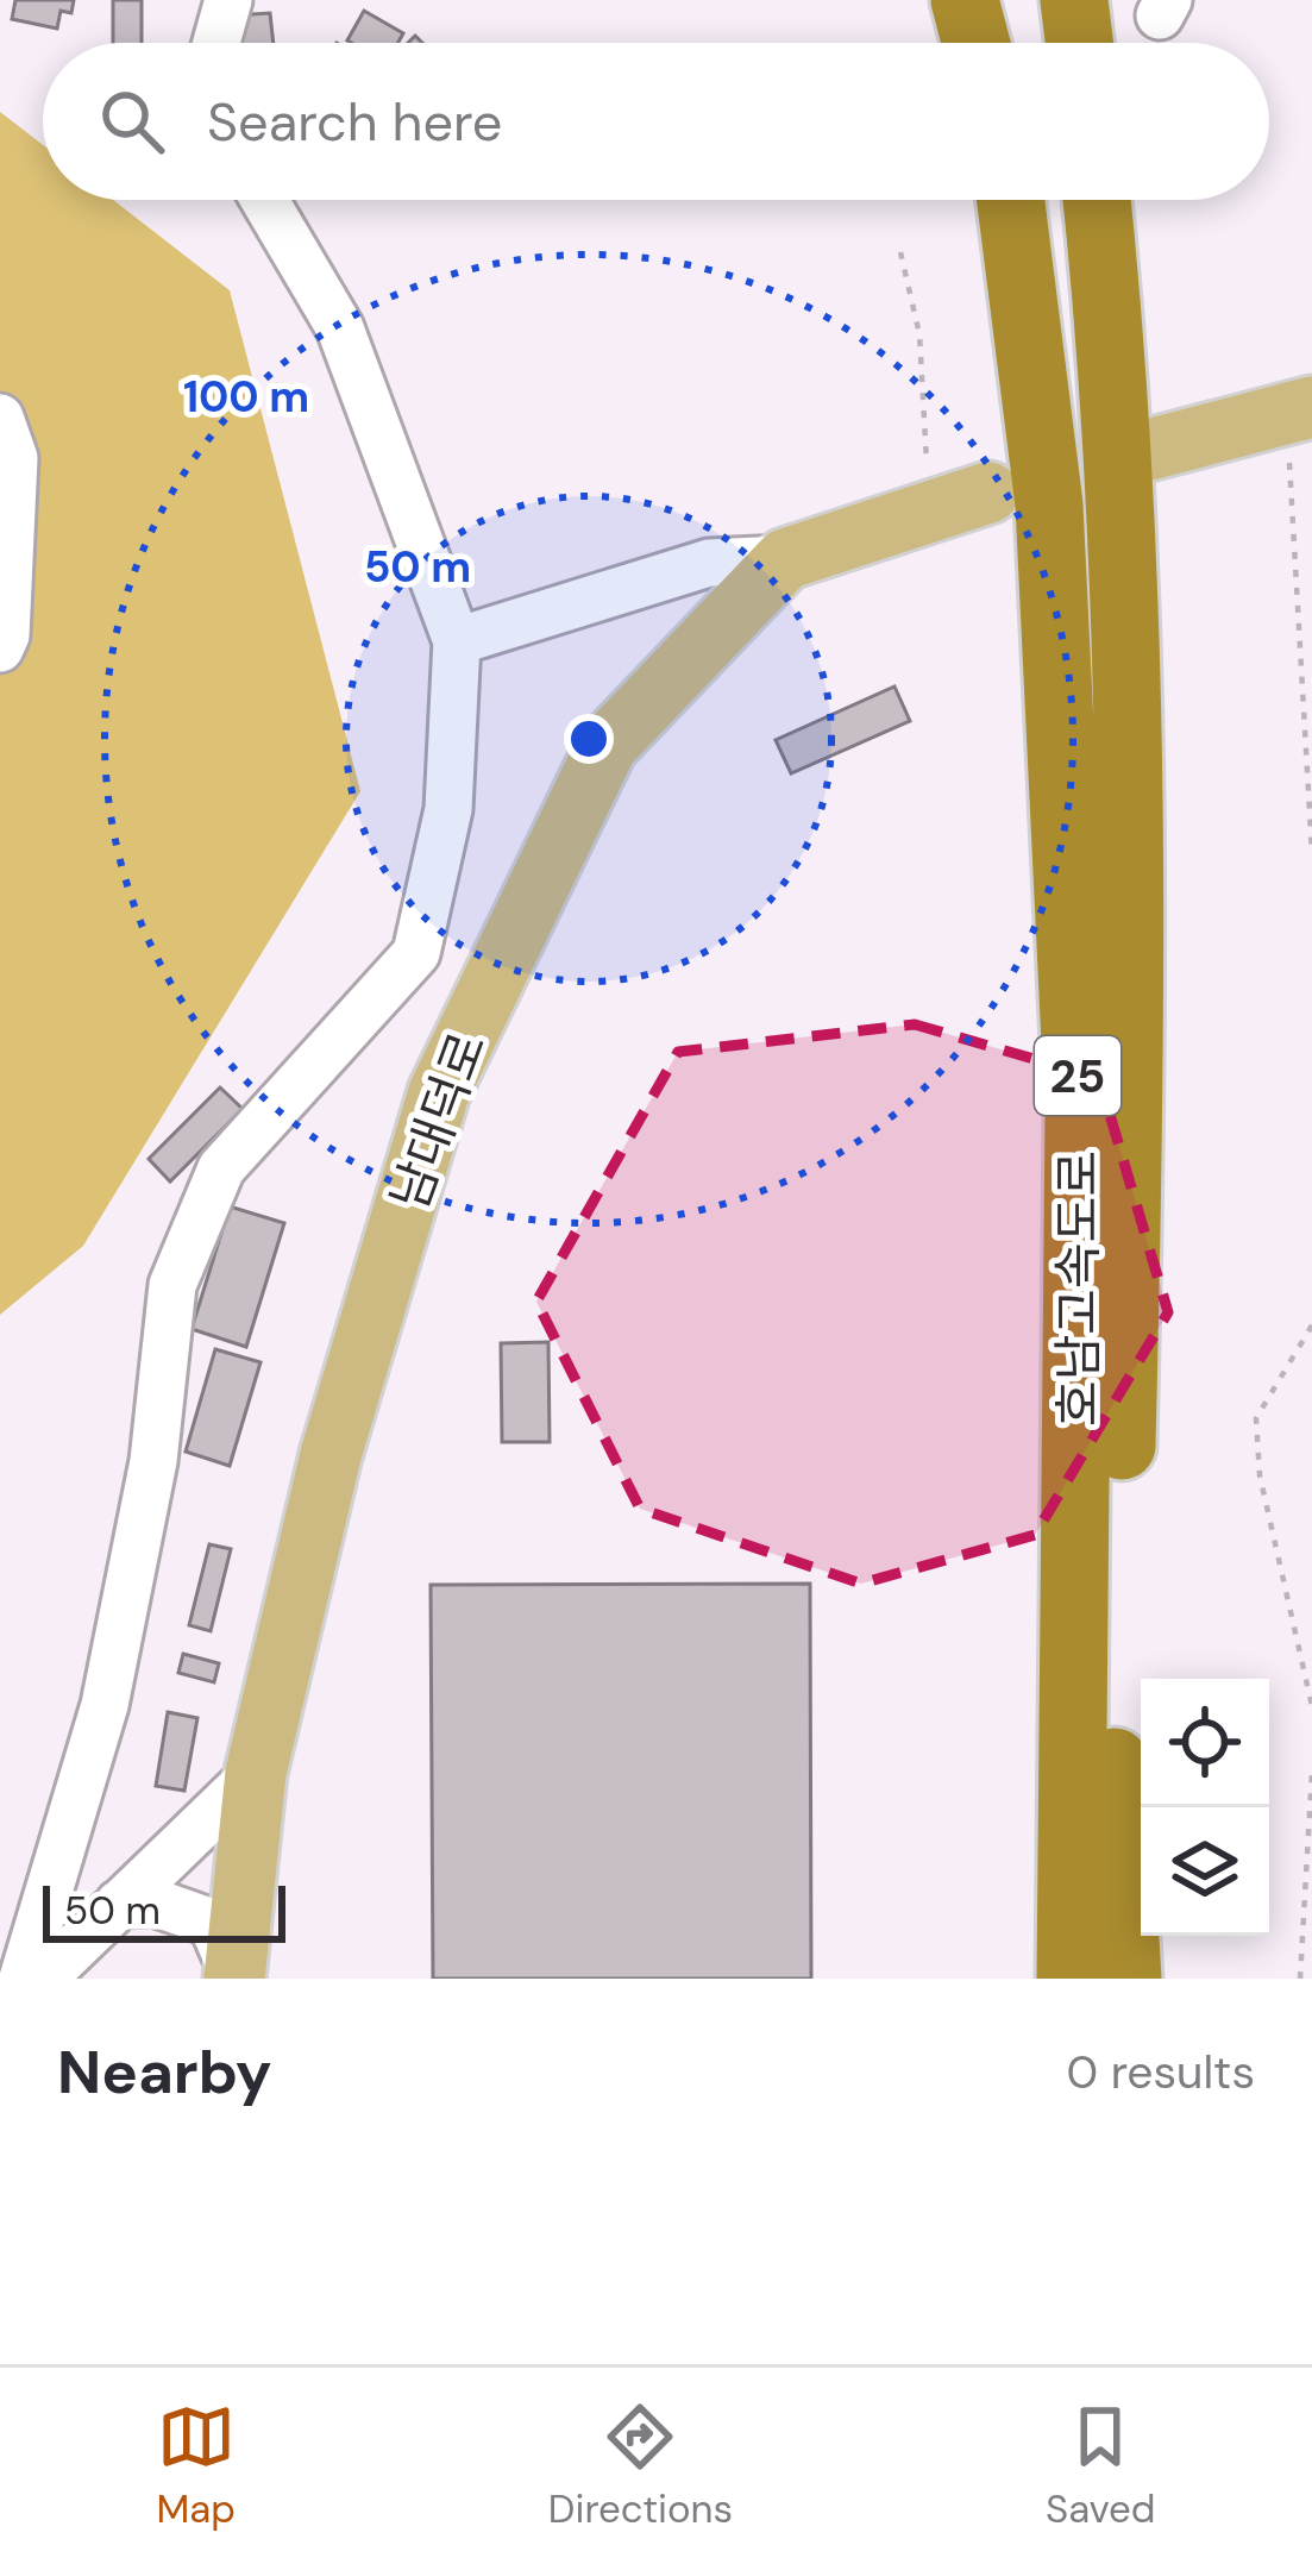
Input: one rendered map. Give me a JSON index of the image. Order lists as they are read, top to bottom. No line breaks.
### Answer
{"streets":{"highway":["25","호남고속도로"],"main road":["남대덕로"]},"scale_bar":"50 m","page":{"search":"Search here","scale":"50 m","heading":["Nearby","0 results"],"nav":["Map","Directions","Saved"]},"rings":["100 m","50 m"]}
